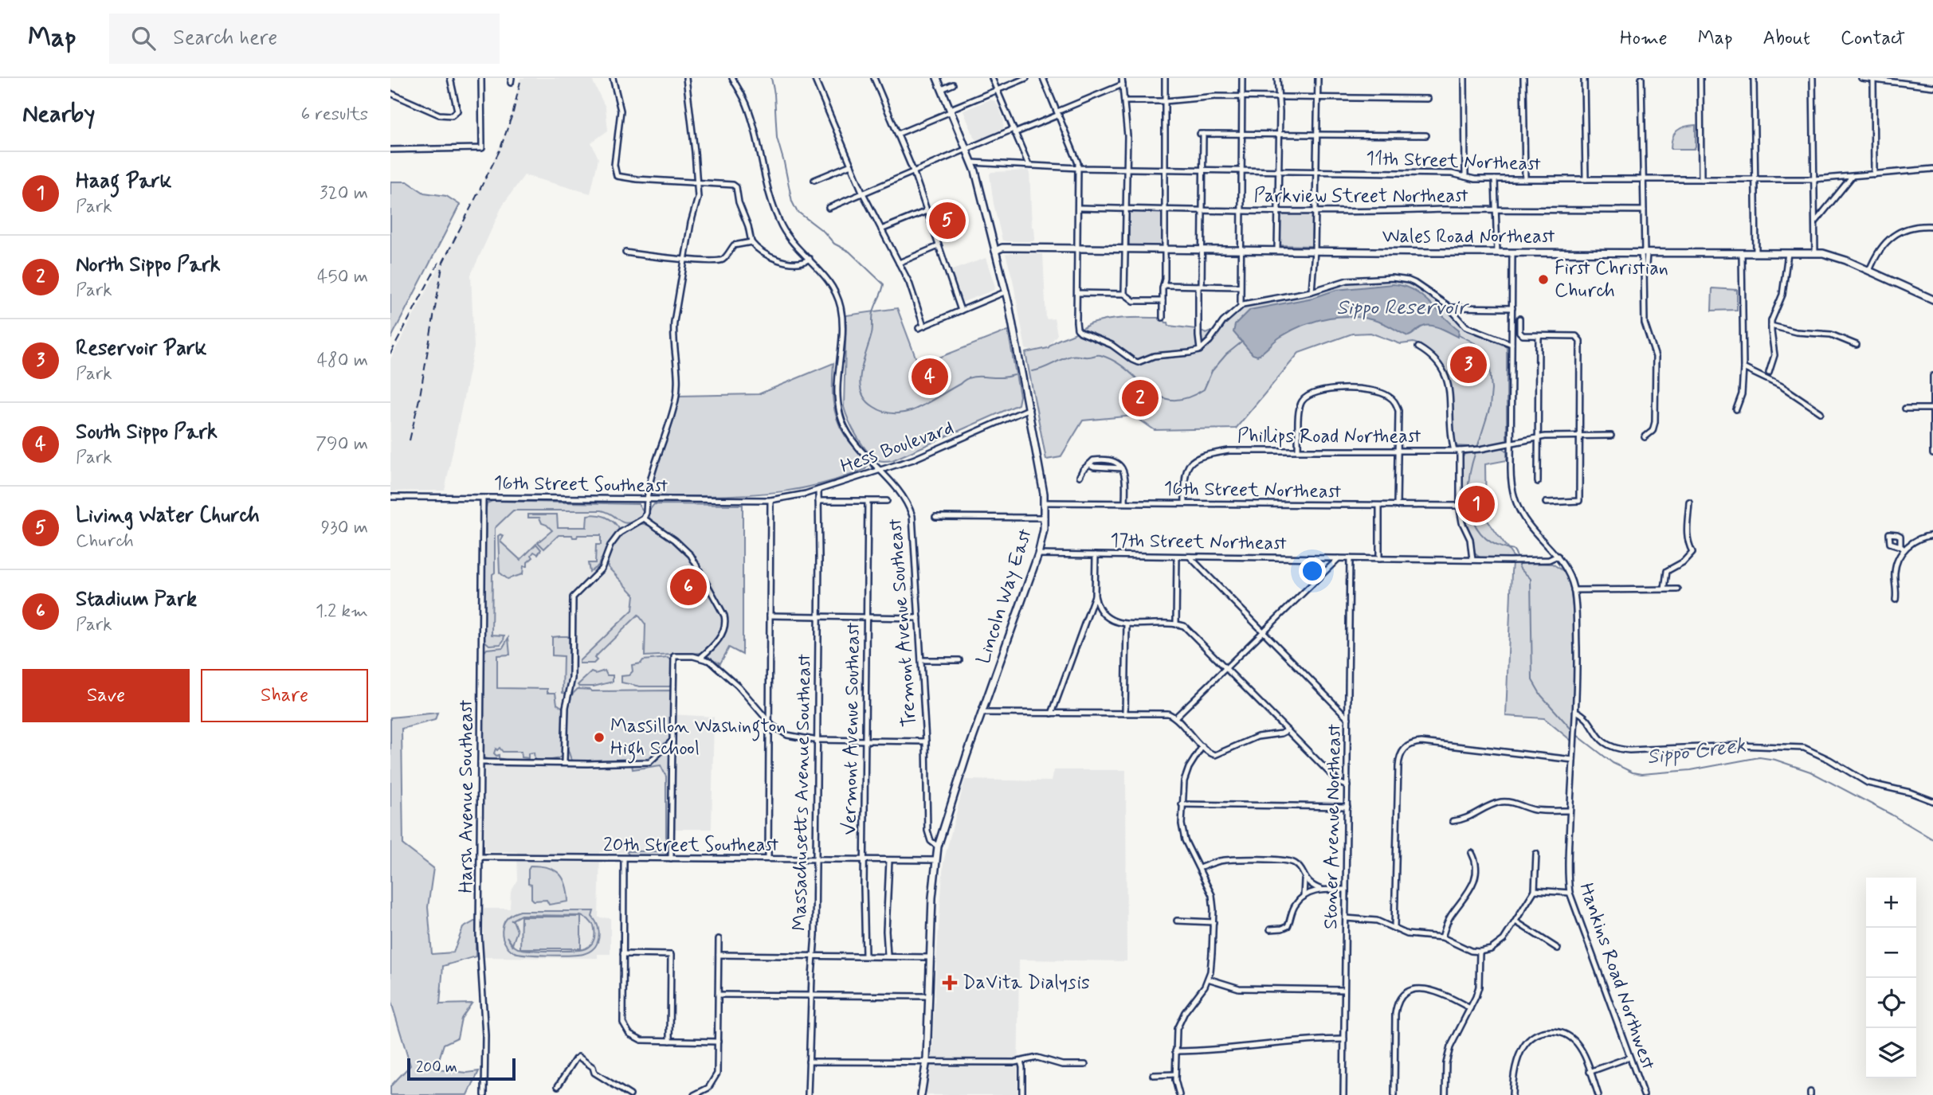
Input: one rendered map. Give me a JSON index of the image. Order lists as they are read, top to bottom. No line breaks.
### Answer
{"streets":{"main road":["Wales Road Northeast","Lincoln Way East"],"street":["11th Street Northeast","Parkview Street Northeast","Phillips Road Northeast","Hess Boulevard","16th Street Southeast","16th Street Northeast","17th Street Northeast","Tremont Avenue Southeast","Vermont Avenue Southeast","Massachusetts Avenue Southeast","Harsh Avenue Southeast","Stoner Avenue Northeast","20th Street Southeast","Hankins Road Northwest"]},"crossings":[["11th Street Northeast","Lincoln Way East"],["Wales Road Northeast","Lincoln Way East"],["Wales Road Northeast","Hankins Road Northwest"],["Phillips Road Northeast","16th Street Northeast"],["Phillips Road Northeast","Hankins Road Northwest"],["Hess Boulevard","16th Street Southeast"],["Hess Boulevard","Lincoln Way East"],["Hess Boulevard","Tremont Avenue Southeast"],["Hess Boulevard","Massachusetts Avenue Southeast"],["16th Street Southeast","Harsh Avenue Southeast"],["16th Street Northeast","Lincoln Way East"],["17th Street Northeast","Lincoln Way East"],["17th Street Northeast","Stoner Avenue Northeast"],["17th Street Northeast","Hankins Road Northwest"],["Lincoln Way East","Tremont Avenue Southeast"],["Lincoln Way East","20th Street Southeast"],["Vermont Avenue Southeast","20th Street Southeast"],["Massachusetts Avenue Southeast","20th Street Southeast"],["Harsh Avenue Southeast","20th Street Southeast"]],"water":["Sippo Reservoir","Sippo Creek"],"places":{"other":["First Christian Church","Massillon Washington High School"],"health":["DaVita Dialysis"]},"scale_bar":"200 m","page":{"header":"Map","search":"Search here","nav":["Home","Map","About","Contact"],"heading":["Nearby","6 results"],"list":[{"mark":"1","name":"Haag Park","note":"Park","value":"320 m"},{"mark":"2","name":"North Sippo Park","note":"Park","value":"450 m"},{"mark":"3","name":"Reservoir Park","note":"Park","value":"480 m"},{"mark":"4","name":"South Sippo Park","note":"Park","value":"790 m"},{"mark":"5","name":"Living Water Church","note":"Church","value":"930 m"},{"mark":"6","name":"Stadium Park","note":"Park","value":"1.2 km"}],"pins":["5","3","4","2","1","6"],"buttons":["Save","Share"],"map_buttons":["+","−"],"scale":"200 m"}}
